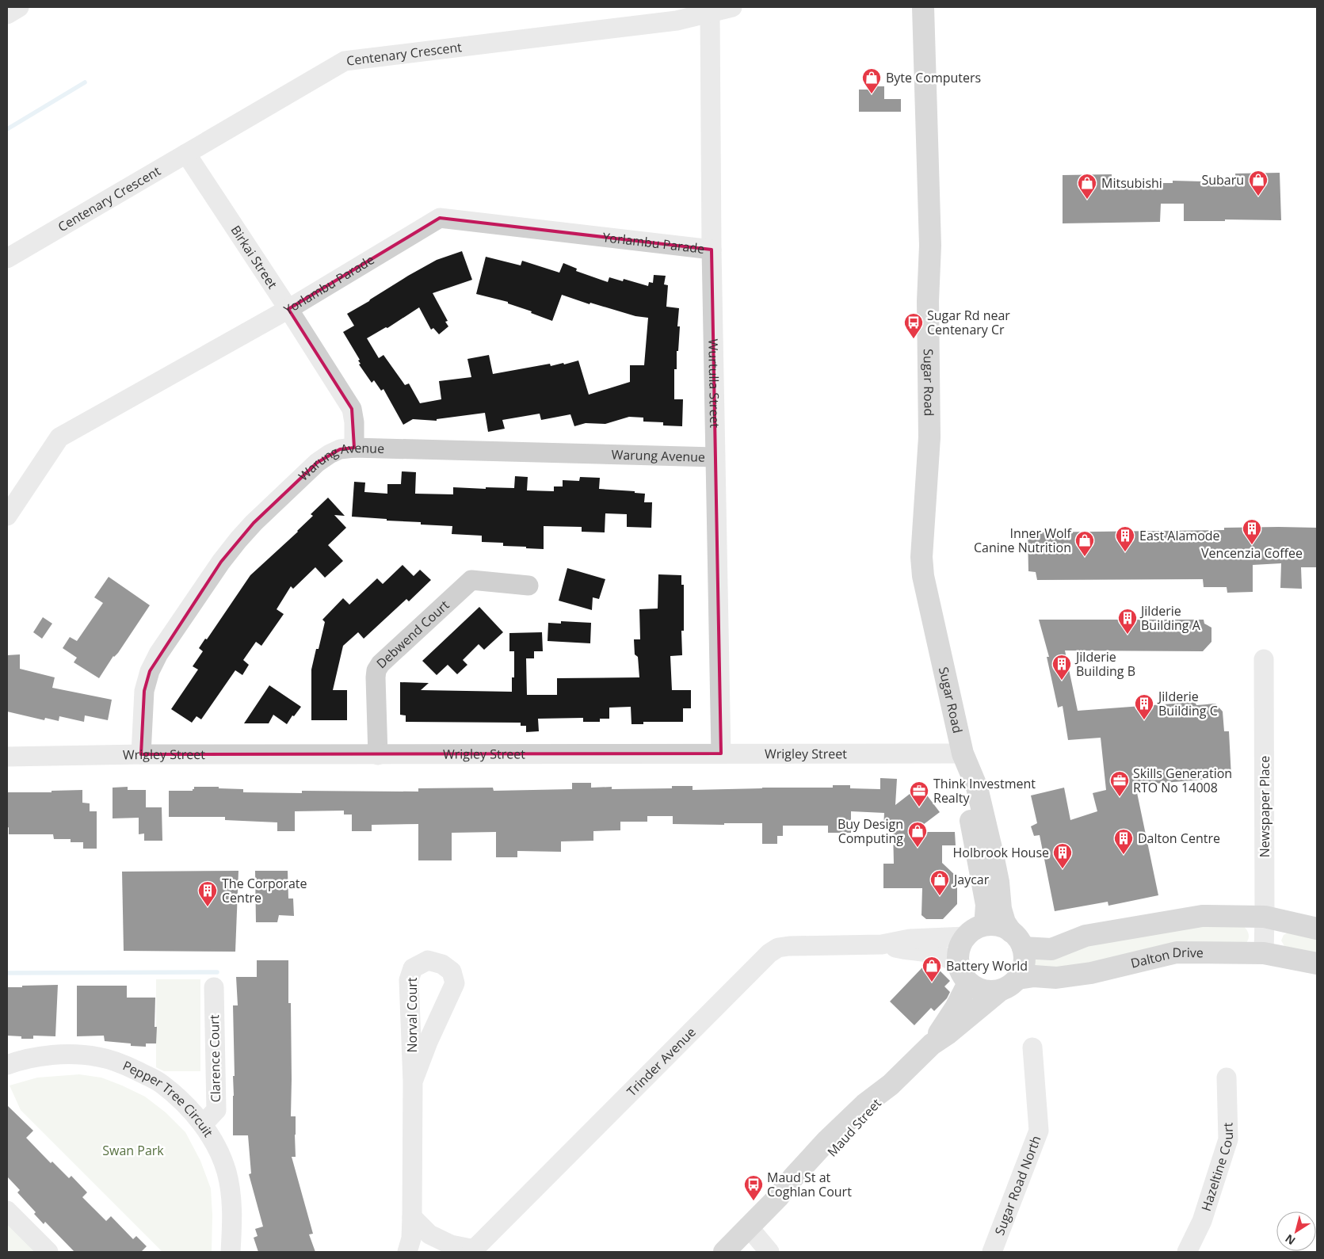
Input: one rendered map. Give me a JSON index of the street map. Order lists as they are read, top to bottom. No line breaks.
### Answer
{"streets":{"main road":["Sugar Road","Dalton Drive","Maud Street"],"street":["Centenary Crescent","Yorlambu Parade","Birkai Street","Wurtulla Street","Warung Avenue","Debwend Court","Wrigley Street","Newspaper Place","Norval Court","Clarence Court","Trinder Avenue","Pepper Tree Circuit","Hazeltine Court","Sugar Road North"]},"crossings":[["Centenary Crescent","Birkai Street"],["Centenary Crescent","Wurtulla Street"],["Yorlambu Parade","Birkai Street"],["Yorlambu Parade","Wurtulla Street"],["Birkai Street","Warung Avenue"],["Wurtulla Street","Warung Avenue"],["Wurtulla Street","Wrigley Street"],["Sugar Road","Wrigley Street"],["Warung Avenue","Wrigley Street"],["Debwend Court","Wrigley Street"],["Newspaper Place","Dalton Drive"],["Dalton Drive","Trinder Avenue"],["Dalton Drive","Maud Street"],["Clarence Court","Pepper Tree Circuit"],["Trinder Avenue","Maud Street"]],"parks":["Swan Park"],"places":{"shop":["Byte Computers","Subaru","Mitsubishi","Inner Wolf Canine Nutrition","Buy Design Computing","Jaycar","Battery World"],"bus stop":["Sugar Rd near Centenary Cr","Maud St at Coghlan Court"],"building":["Vencenzia Coffee","East Alamode","Jilderie Building A","Jilderie Building B","Jilderie Building C","Dalton Centre","Holbrook House","The Corporate Centre"],"office":["Skills Generation RTO No 14008","Think Investment Realty"]},"north":"bottom left"}
